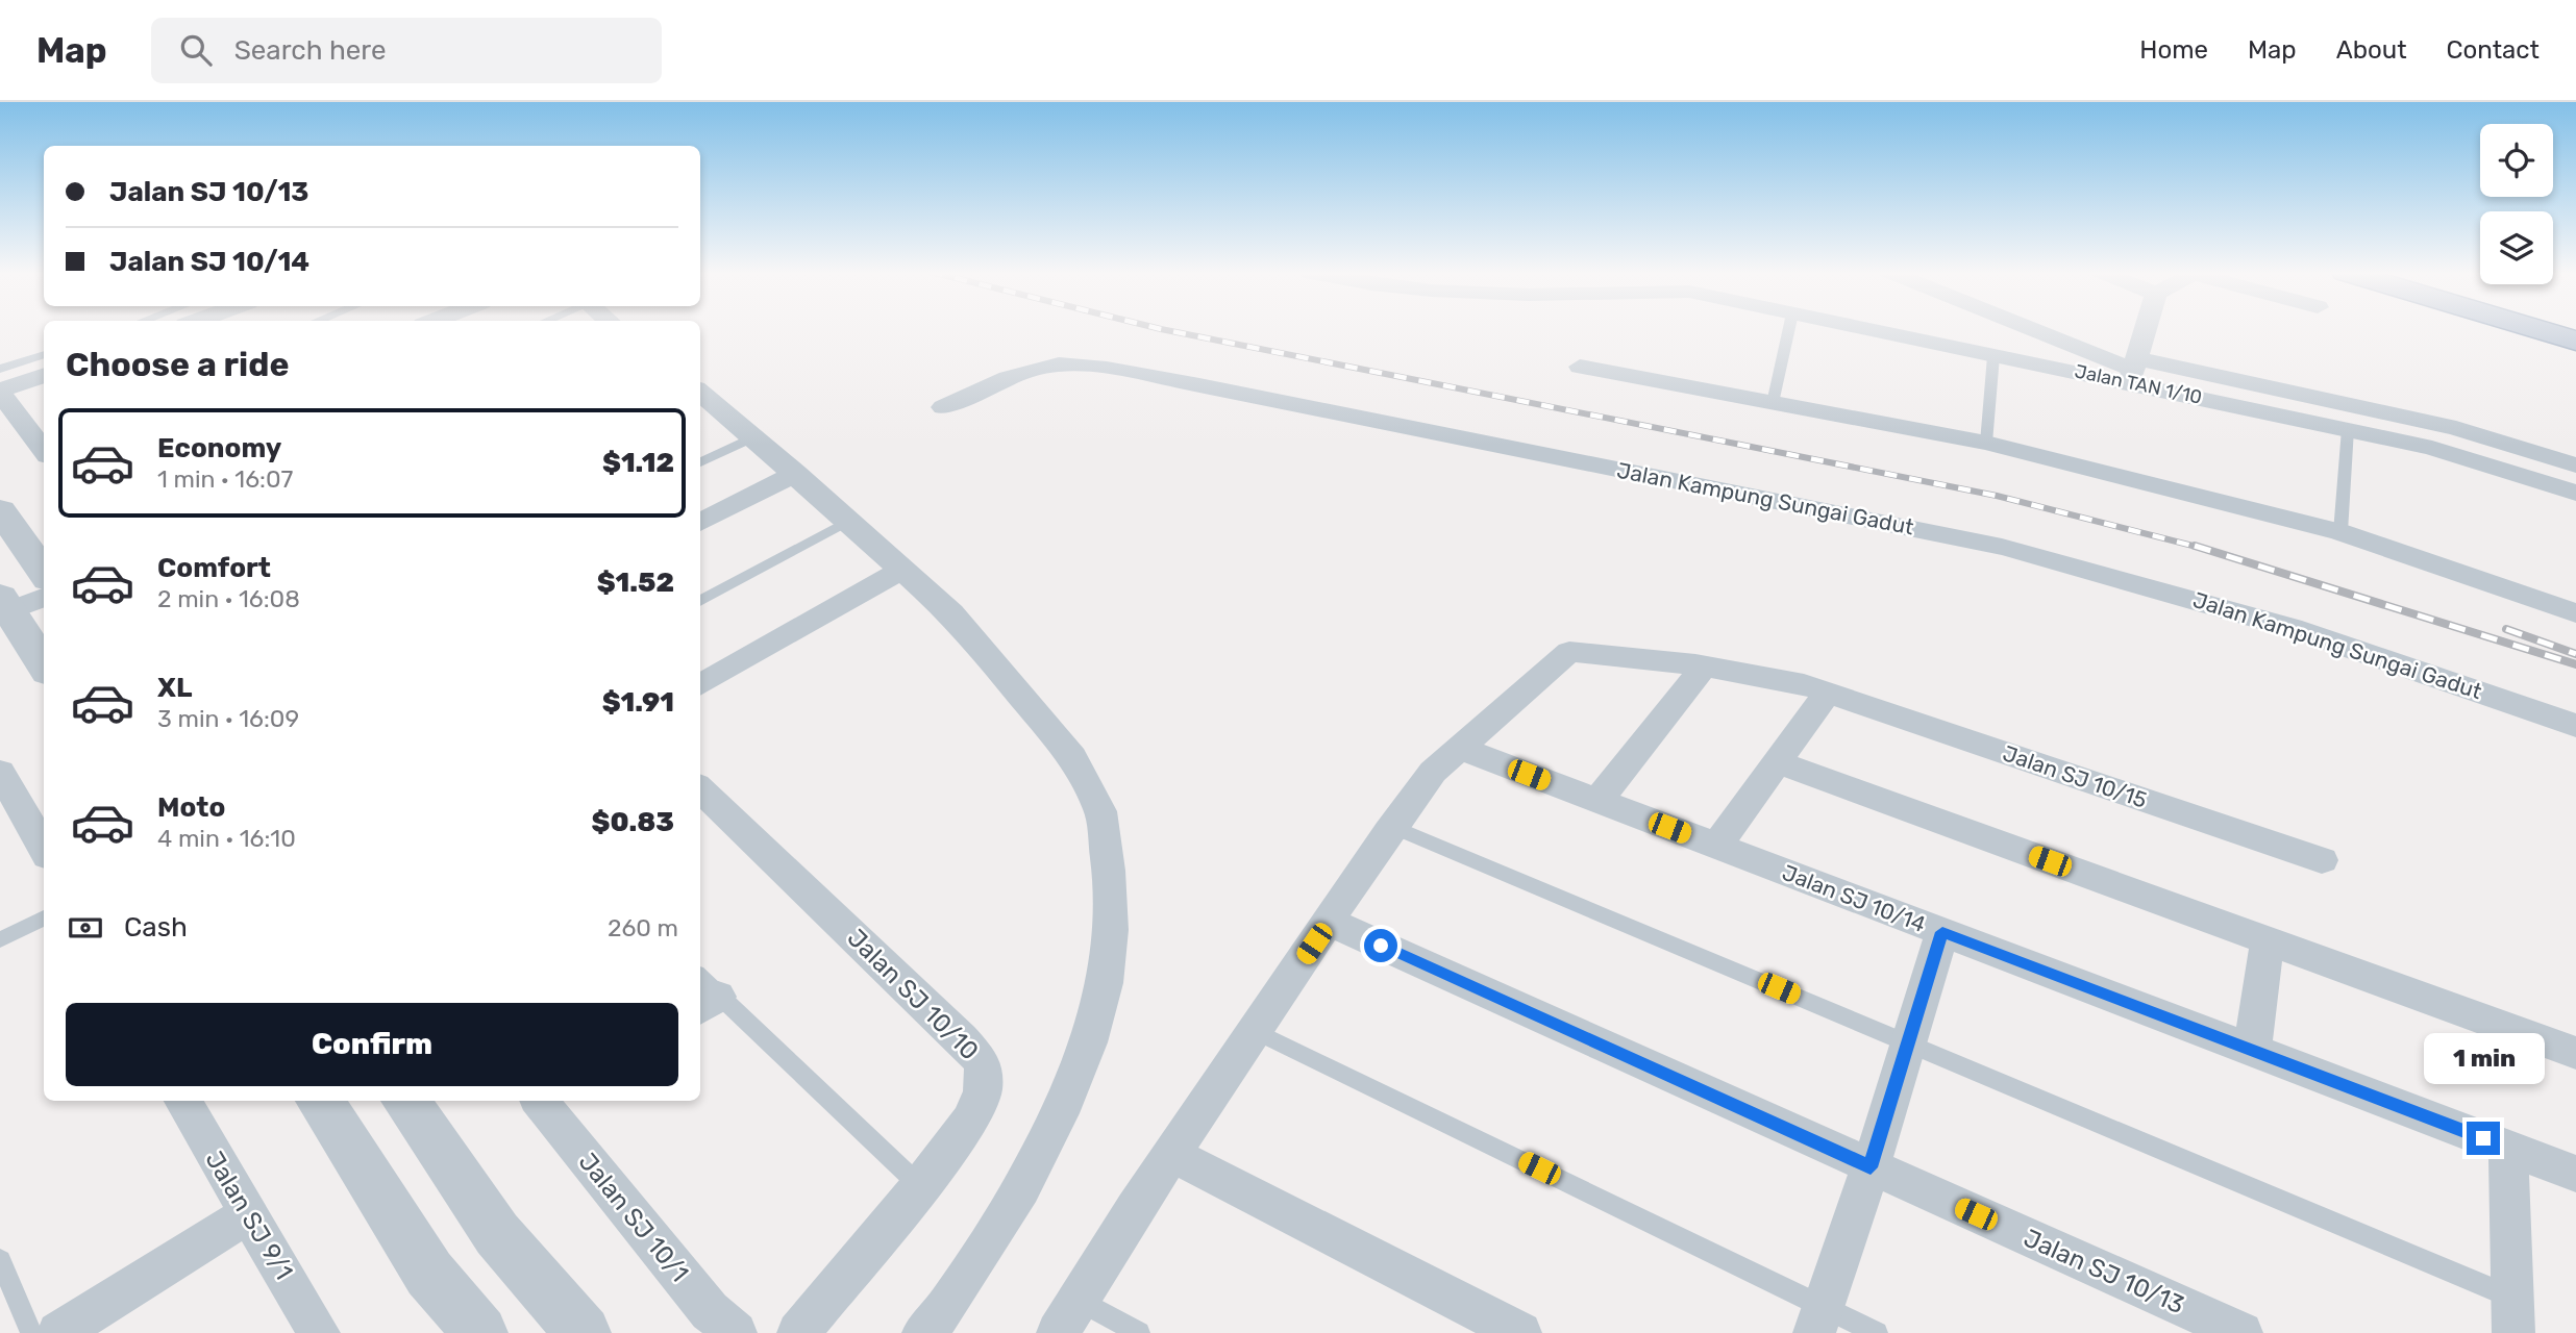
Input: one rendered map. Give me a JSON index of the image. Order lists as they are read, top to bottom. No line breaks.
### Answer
{"streets":{"street":["Jalan TAN 1/10","Jalan Kampung Sungai Gadut","Jalan SJ 10/15","Jalan SJ 10/14","Jalan SJ 10/10","Jalan SJ 9/1","Jalan SJ 10/1","Jalan SJ 10/13"]},"crossings":[["Jalan SJ 10/15","Jalan SJ 10/14"],["Jalan SJ 10/15","Jalan SJ 10/13"]],"page":{"header":"Map","search":"Search here","nav":["Home","Map","About","Contact"],"banner":["Jalan SJ 10/13","Jalan SJ 10/14"],"heading":"Choose a ride","list":[{"name":"Economy","note":"1 min · 16:07","value":"$1.12"},{"name":"Comfort","note":"2 min · 16:08","value":"$1.52"},{"name":"XL","note":"3 min · 16:09","value":"$1.91"},{"name":"Moto","note":"4 min · 16:10","value":"$0.83"}],"pay":["Cash","260 m"],"buttons":"Confirm","bubble":"1 min"}}
